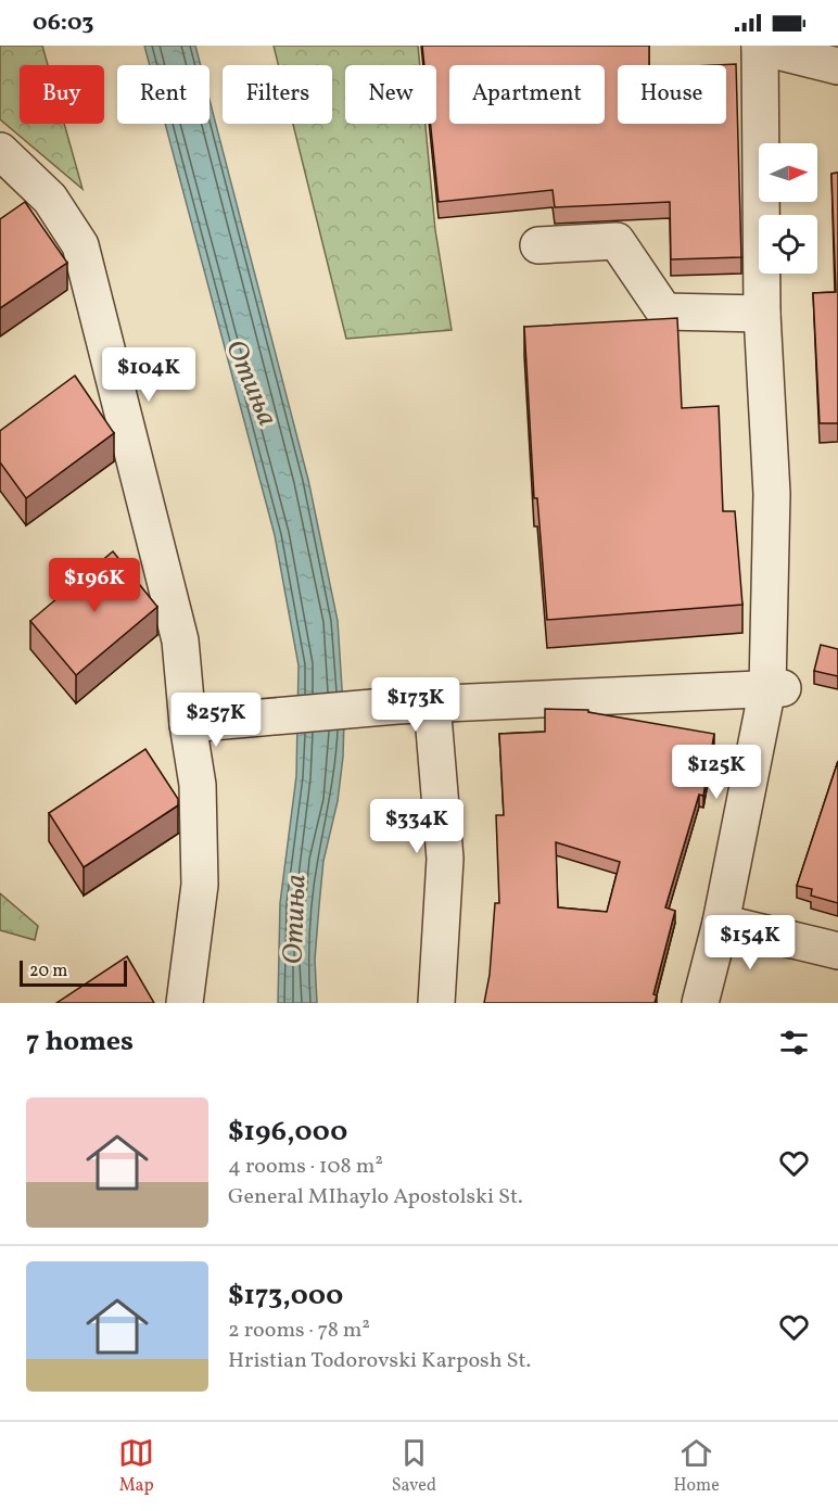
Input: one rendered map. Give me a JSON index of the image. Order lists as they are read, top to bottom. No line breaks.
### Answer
{"water":["Отиња"],"scale_bar":"20 m","north":"right","page":{"status":"06:03","chip":["Buy","Rent","Filters","New","Apartment","House"],"price":["$104K","$196K","$173K","$257K","$125K","$334K","$154K"],"scale":"20 m","heading":"7 homes","list":[{"name":"$196,000","note":"4 rooms · 108 m² · General MIhaylo Apostolski St."},{"name":"$173,000","note":"2 rooms · 78 m² · Hristian Todorovski Karposh St."}],"tabs":["Map","Saved","Home"]}}
